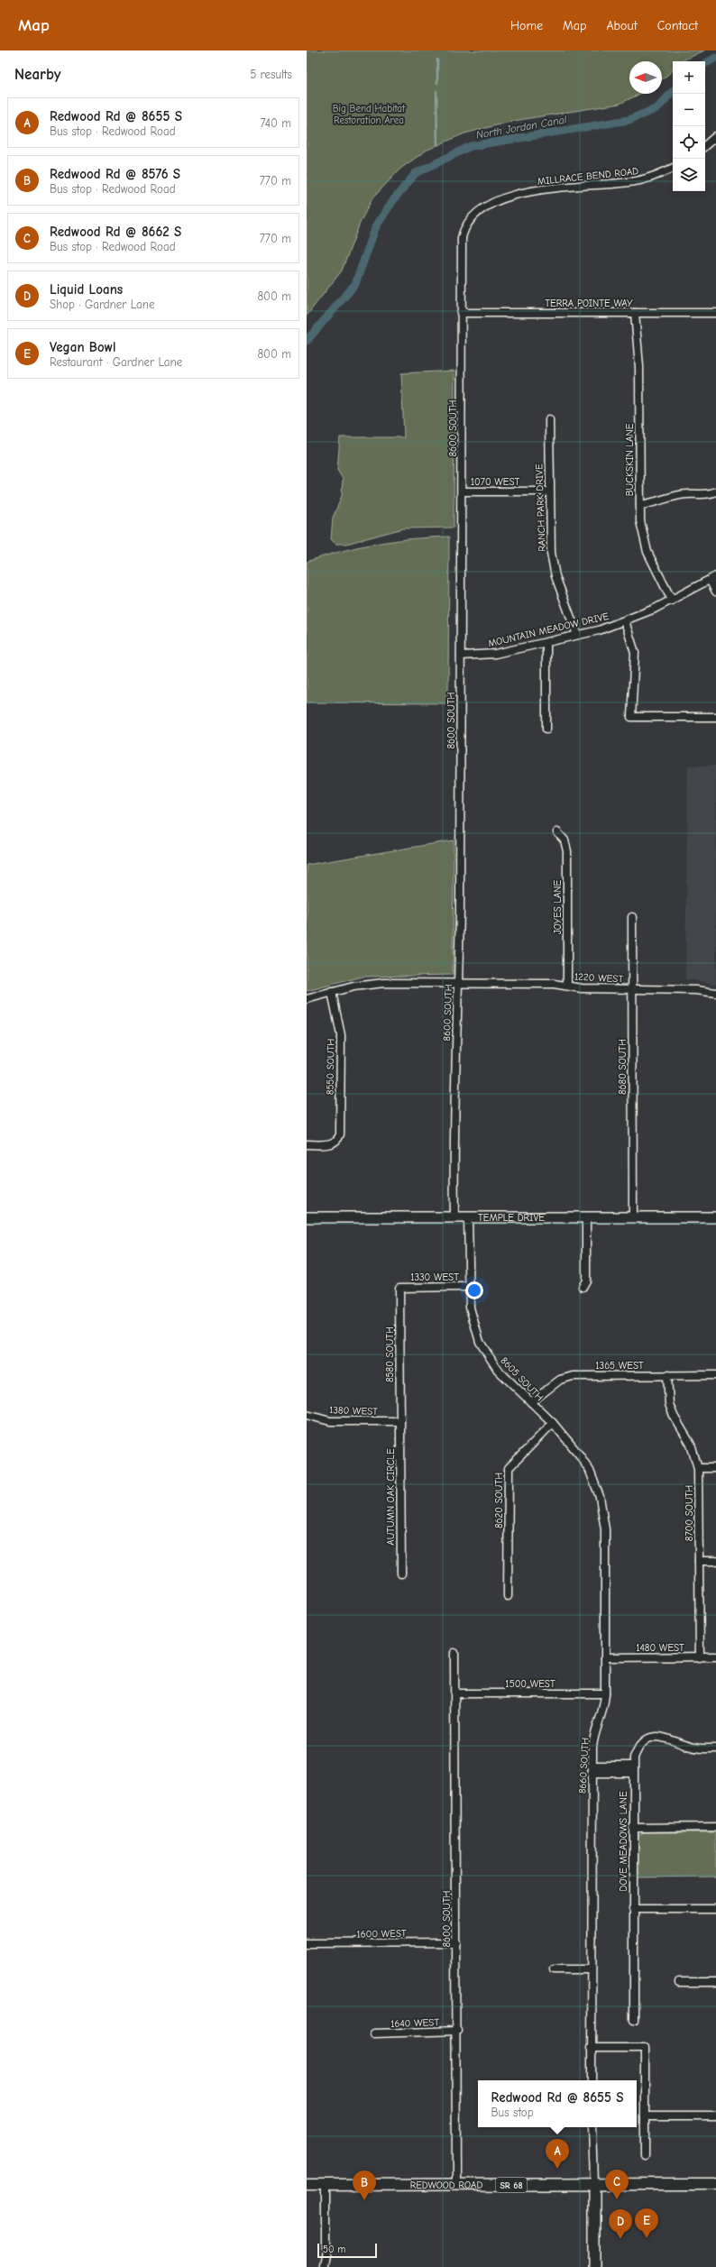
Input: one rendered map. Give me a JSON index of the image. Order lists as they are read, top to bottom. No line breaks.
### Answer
{"streets":{"main road":["REDWOOD ROAD","SR 68"],"street":["MILLRACE BEND ROAD","TERRA POINTE WAY","8600 SOUTH","BUCKSKIN LANE","1070 WEST","RANCH PARK DRIVE","MOUNTAIN MEADOW DRIVE","JOYES LANE","1220 WEST","8550 SOUTH","8680 SOUTH","TEMPLE DRIVE","1330 WEST","8580 SOUTH","1365 WEST","8605 SOUTH","1380 WEST","AUTUMN OAK CIRCLE","8620 SOUTH","8700 SOUTH","1480 WEST","1500 WEST","8660 SOUTH","DOVE MEADOWS LANE","1600 WEST","1640 WEST"]},"crossings":[["MILLRACE BEND ROAD","8600 SOUTH"],["TERRA POINTE WAY","8600 SOUTH"],["TERRA POINTE WAY","BUCKSKIN LANE"],["8600 SOUTH","1070 WEST"],["8600 SOUTH","MOUNTAIN MEADOW DRIVE"],["8600 SOUTH","1220 WEST"],["8600 SOUTH","TEMPLE DRIVE"],["8600 SOUTH","1500 WEST"],["8600 SOUTH","1600 WEST"],["8600 SOUTH","1640 WEST"],["8600 SOUTH","REDWOOD ROAD"],["BUCKSKIN LANE","MOUNTAIN MEADOW DRIVE"],["1070 WEST","RANCH PARK DRIVE"],["RANCH PARK DRIVE","MOUNTAIN MEADOW DRIVE"],["JOYES LANE","1220 WEST"],["1220 WEST","8550 SOUTH"],["1220 WEST","8680 SOUTH"],["8680 SOUTH","TEMPLE DRIVE"],["TEMPLE DRIVE","8605 SOUTH"],["1330 WEST","8580 SOUTH"],["1330 WEST","8605 SOUTH"],["8580 SOUTH","1380 WEST"],["8580 SOUTH","AUTUMN OAK CIRCLE"],["1365 WEST","8605 SOUTH"],["1365 WEST","8700 SOUTH"],["8605 SOUTH","8620 SOUTH"],["8605 SOUTH","8660 SOUTH"],["1380 WEST","AUTUMN OAK CIRCLE"],["8620 SOUTH","8660 SOUTH"],["8700 SOUTH","1480 WEST"],["1480 WEST","8660 SOUTH"],["1500 WEST","8660 SOUTH"]],"water":["North Jordan Canal"],"parks":["Big Bend Habitat Restoration Area"],"scale_bar":"50 m","north":"left","page":{"header":"Map","nav":["Home","Map","About","Contact"],"heading":["Nearby","5 results"],"map_buttons":["+","−"],"list":[{"mark":"A","name":"Redwood Rd @ 8655 S","note":"Bus stop · Redwood Road","value":"740 m"},{"mark":"B","name":"Redwood Rd @ 8576 S","note":"Bus stop · Redwood Road","value":"770 m"},{"mark":"C","name":"Redwood Rd @ 8662 S","note":"Bus stop · Redwood Road","value":"770 m"},{"mark":"D","name":"Liquid Loans","note":"Shop · Gardner Lane","value":"800 m"},{"mark":"E","name":"Vegan Bowl","note":"Restaurant · Gardner Lane","value":"800 m"}],"popup":["Redwood Rd @ 8655 S","Bus stop"],"pins":["A","C","B","E","D"],"scale":"50 m"}}
